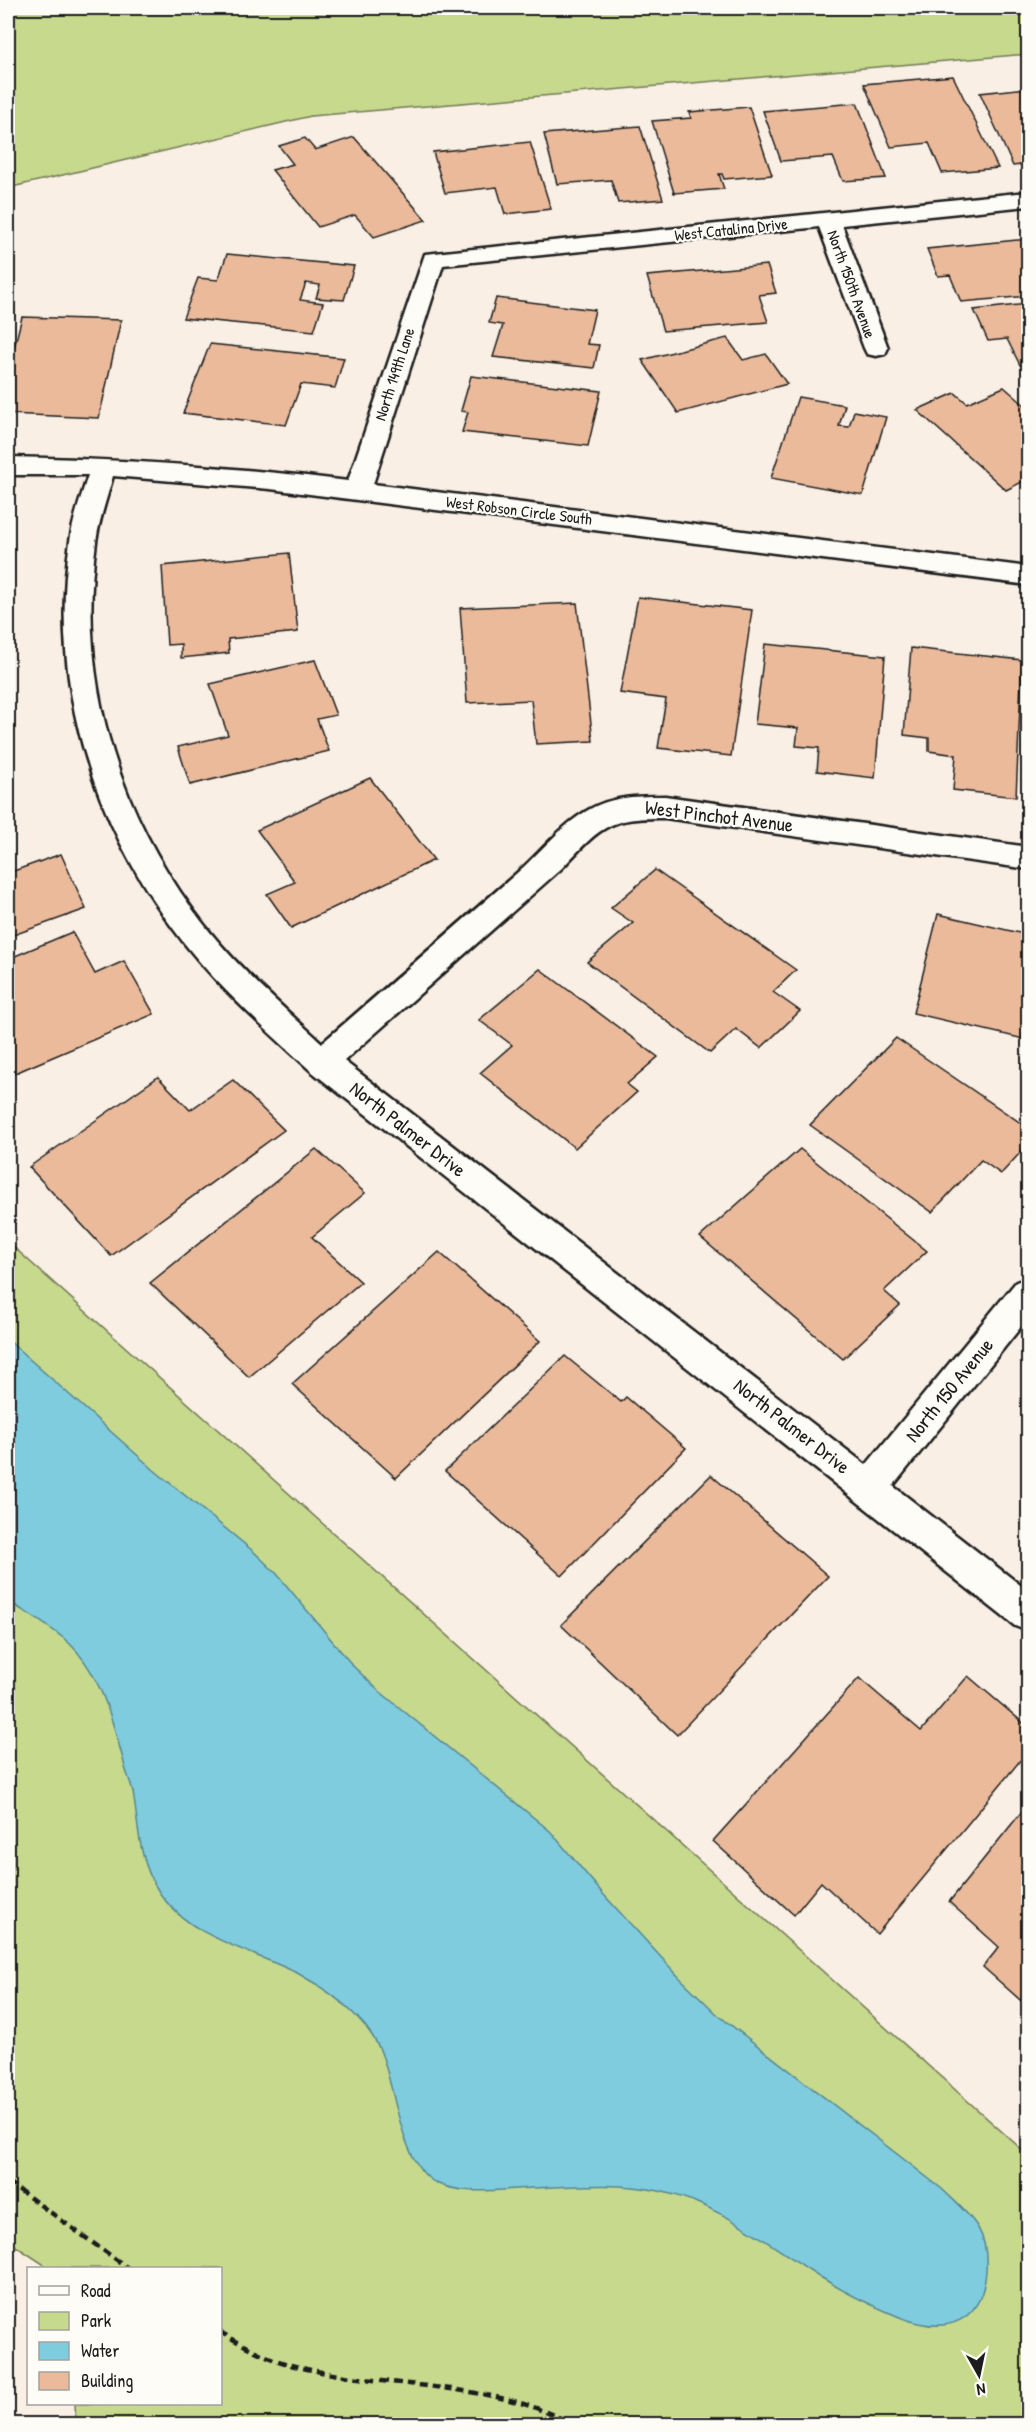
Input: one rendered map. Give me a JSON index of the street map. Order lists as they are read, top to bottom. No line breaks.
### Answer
{"streets":{"street":["West Catalina Drive","North 150th Avenue","North 149th Lane","West Robson Circle South","West Pinchot Avenue","North Palmer Drive","North 150 Avenue"]},"crossings":[["West Catalina Drive","North 150th Avenue"],["West Catalina Drive","North 149th Lane"],["North 149th Lane","West Robson Circle South"],["West Robson Circle South","North Palmer Drive"],["West Pinchot Avenue","North Palmer Drive"],["North Palmer Drive","North 150 Avenue"]],"legend":["Road","Park","Water","Building"],"north":"bottom"}
